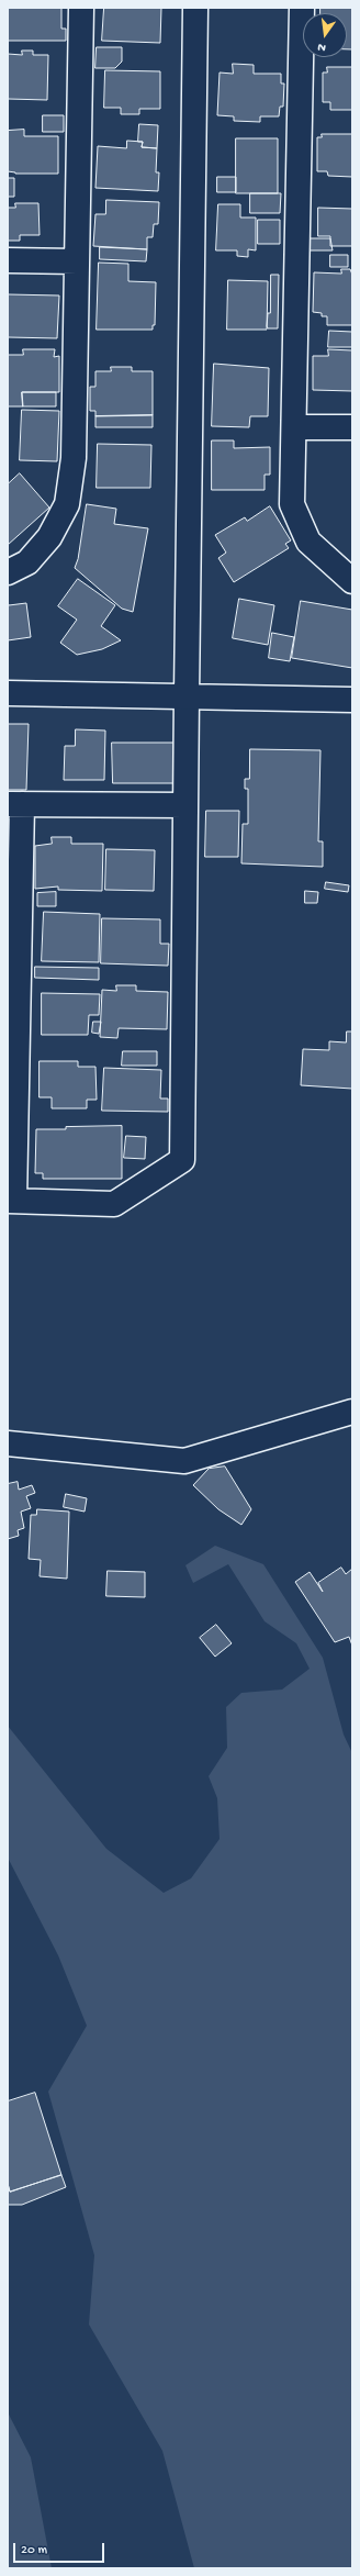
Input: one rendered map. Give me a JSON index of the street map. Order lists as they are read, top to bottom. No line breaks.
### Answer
{"scale_bar":"20 m","north":"bottom"}
